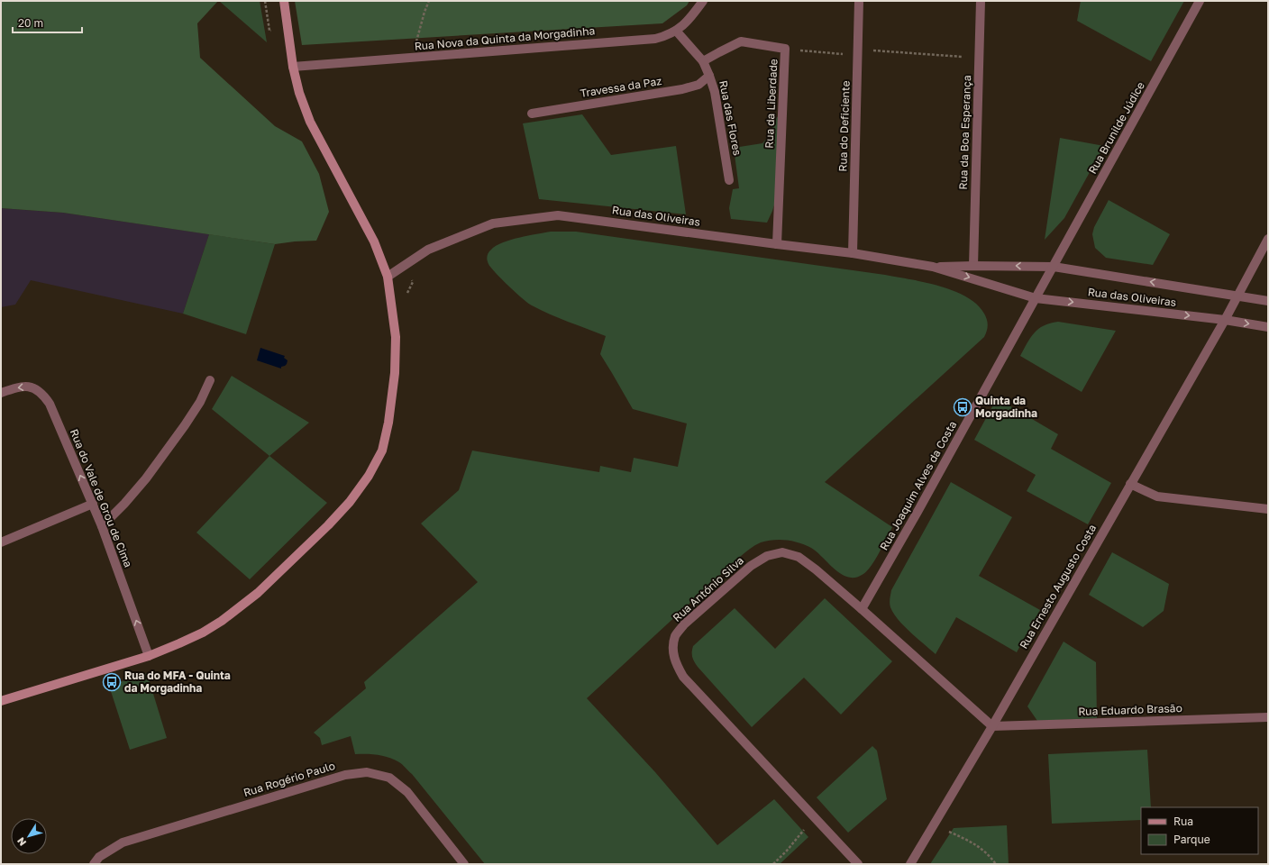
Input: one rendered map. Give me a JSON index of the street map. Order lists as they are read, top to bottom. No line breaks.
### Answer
{"streets":{"street":["Rua Nova da Quinta da Morgadinha","Travessa da Paz","Rua da Liberdade","Rua das Flores","Rua do Deficiente","Rua Brunilde Júdice","Rua da Boa Esperança","Rua das Oliveiras","Rua Joaquim Alves da Costa","Rua do Vale de Grou de Cima","Rua Ernesto Augusto Costa","Rua António Silva","Rua Eduardo Brasão","Rua Rogério Paulo"]},"crossings":[["Travessa da Paz","Rua das Flores"],["Rua da Liberdade","Rua das Flores"],["Rua da Liberdade","Rua das Oliveiras"],["Rua do Deficiente","Rua das Oliveiras"],["Rua Brunilde Júdice","Rua das Oliveiras"],["Rua da Boa Esperança","Rua das Oliveiras"],["Rua das Oliveiras","Rua Joaquim Alves da Costa"],["Rua das Oliveiras","Rua Ernesto Augusto Costa"],["Rua Joaquim Alves da Costa","Rua António Silva"],["Rua Ernesto Augusto Costa","Rua António Silva"],["Rua Ernesto Augusto Costa","Rua Eduardo Brasão"],["Rua António Silva","Rua Eduardo Brasão"]],"one_way":["Rua do Vale de Grou de Cima"],"places":{"bus stop":["Quinta da Morgadinha","Rua do MFA - Quinta da Morgadinha"]},"legend":["Rua","Parque"],"scale_bar":"20 m","north":"bottom left"}
